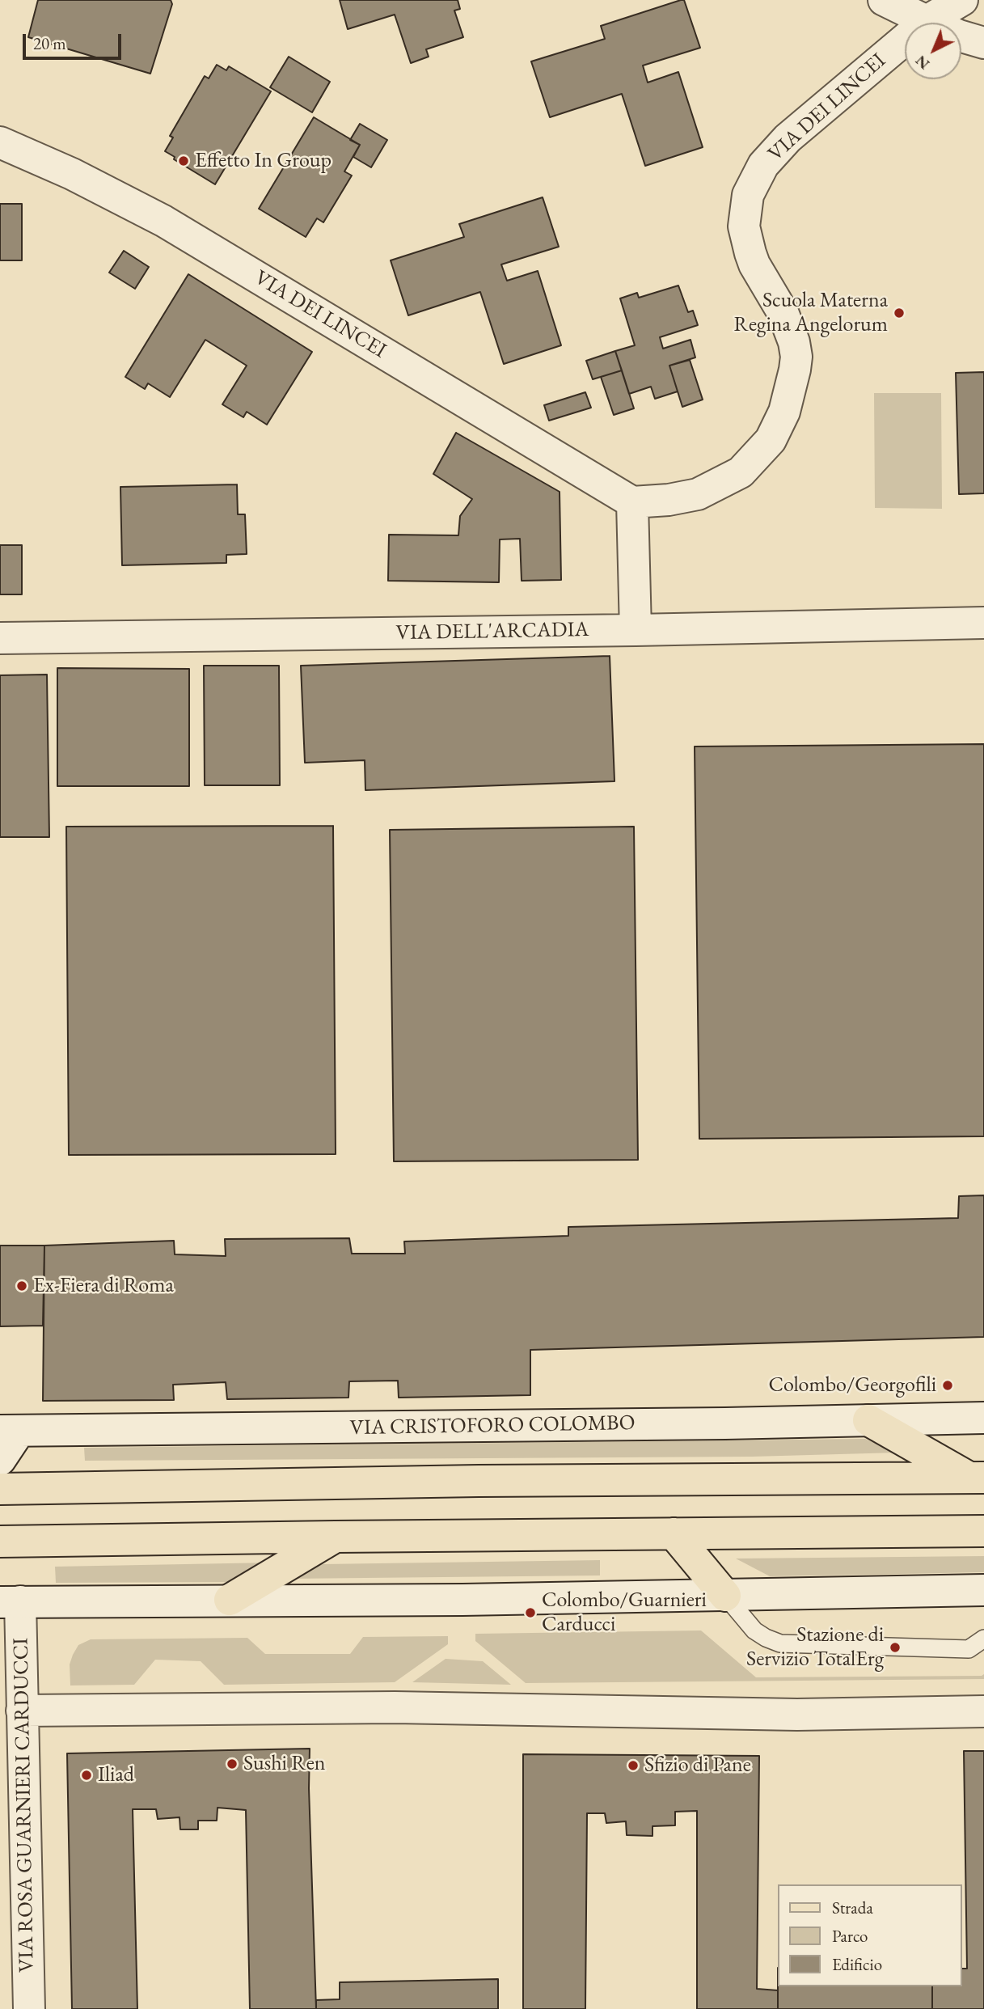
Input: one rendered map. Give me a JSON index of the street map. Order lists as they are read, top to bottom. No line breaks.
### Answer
{"streets":{"street":["VIA DEI LINCEI","VIA DELL'ARCADIA","VIA CRISTOFORO COLOMBO","VIA ROSA GUARNIERI CARDUCCI"]},"places":["Effetto In Group","Scuola Materna Regina Angelorum","Ex-Fiera di Roma","Colombo/Georgofili","Colombo/Guarnieri Carducci","Stazione di Servizio TotalErg","Sushi Ren","Sfizio di Pane","Iliad"],"legend":["Strada","Parco","Edificio"],"scale_bar":"20 m","north":"bottom left"}
